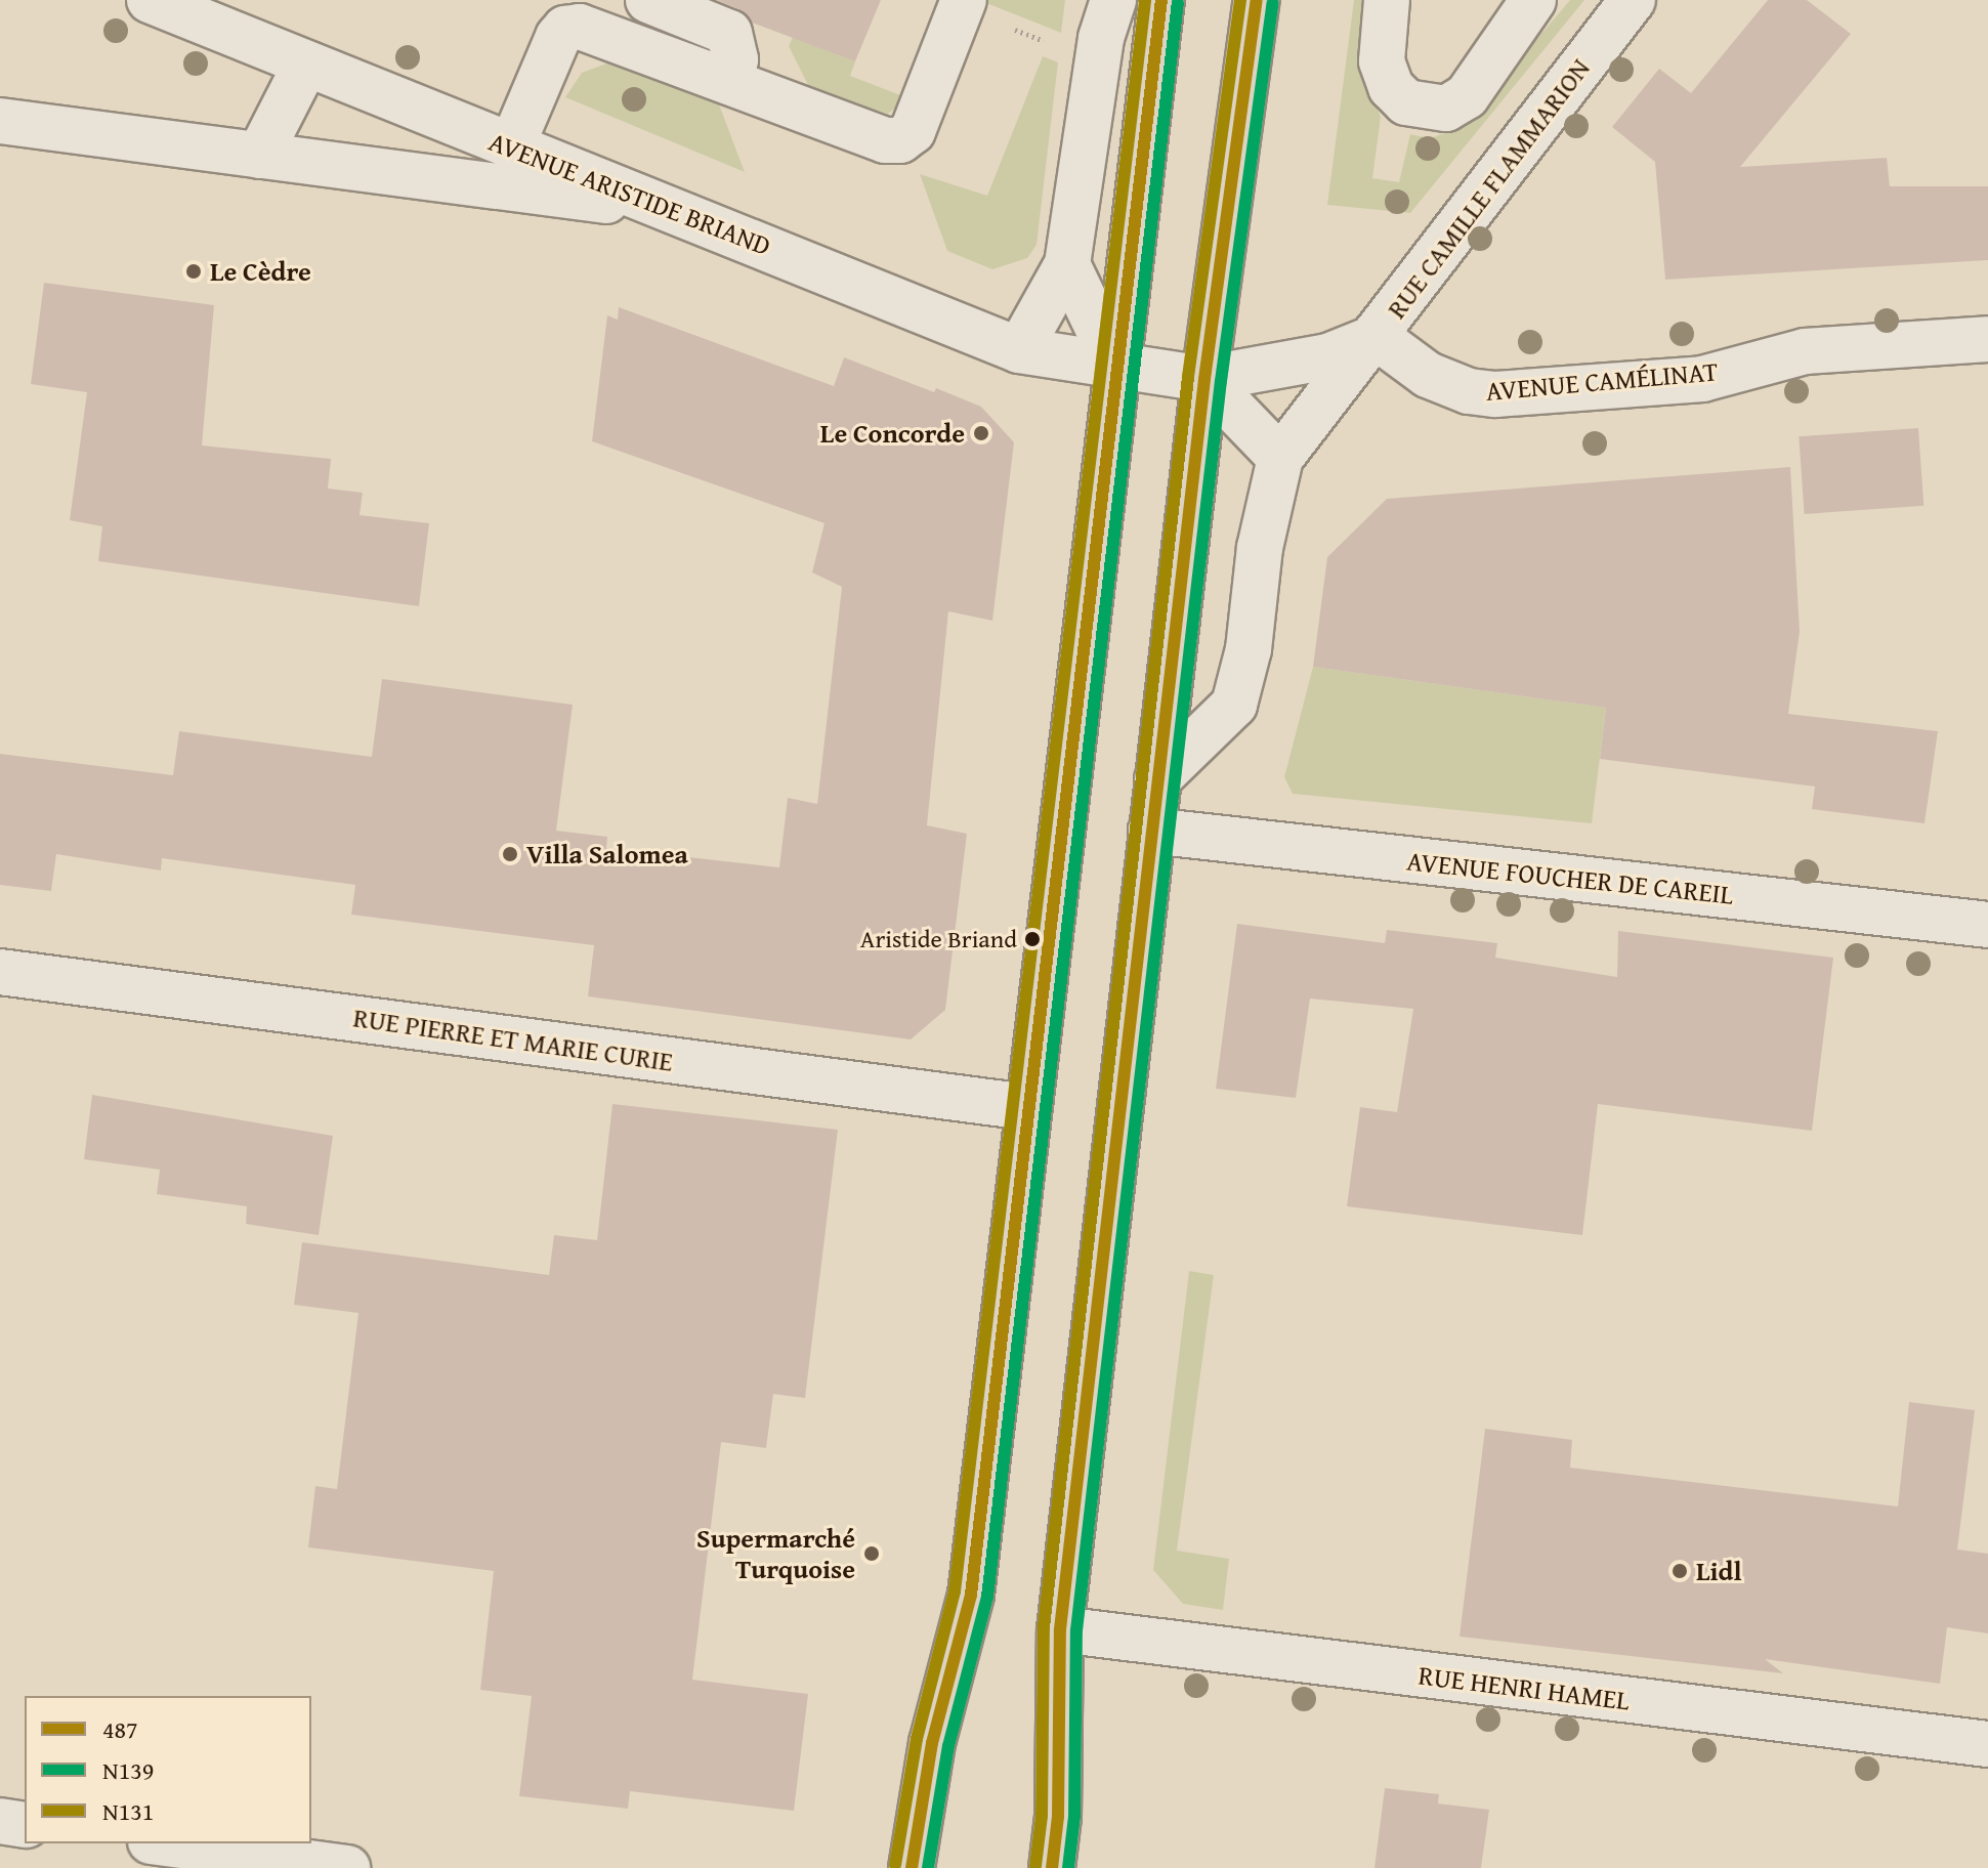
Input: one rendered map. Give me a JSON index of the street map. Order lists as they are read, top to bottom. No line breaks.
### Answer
{"streets":{"street":["RUE CAMILLE FLAMMARION","AVENUE ARISTIDE BRIAND","AVENUE CAMÉLINAT","AVENUE FOUCHER DE CAREIL","RUE PIERRE ET MARIE CURIE","RUE HENRI HAMEL"]},"crossings":[["RUE CAMILLE FLAMMARION","AVENUE ARISTIDE BRIAND"],["RUE CAMILLE FLAMMARION","AVENUE CAMÉLINAT"]],"places":["Le Cèdre","Le Concorde","Villa Salomea","Aristide Briand","Supermarché Turquoise","Lidl"],"lines":["transit line 487","transit line N131","transit line N139"],"legend":["487","N139","N131"]}
